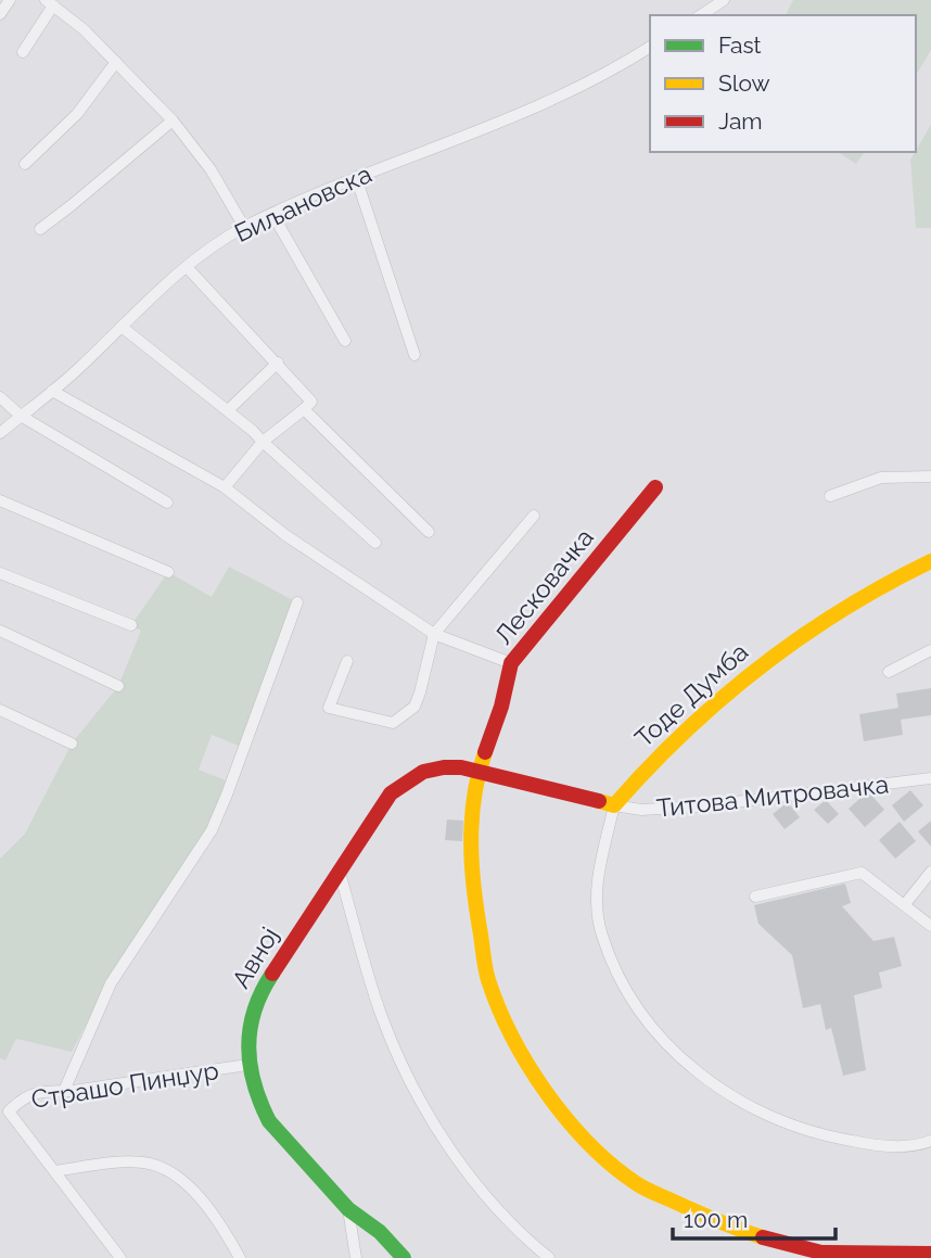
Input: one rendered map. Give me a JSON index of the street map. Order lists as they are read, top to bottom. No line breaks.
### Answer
{"streets":{"street":["Биљановска","Лесковачка","Тоде Думба","Титова Митровачка","Авној","Страшо Пинџур"]},"crossings":[["Лесковачка","Авној"],["Тоде Думба","Титова Митровачка"],["Авној","Страшо Пинџур"]],"legend":["Fast","Slow","Jam"],"scale_bar":"100 m"}
